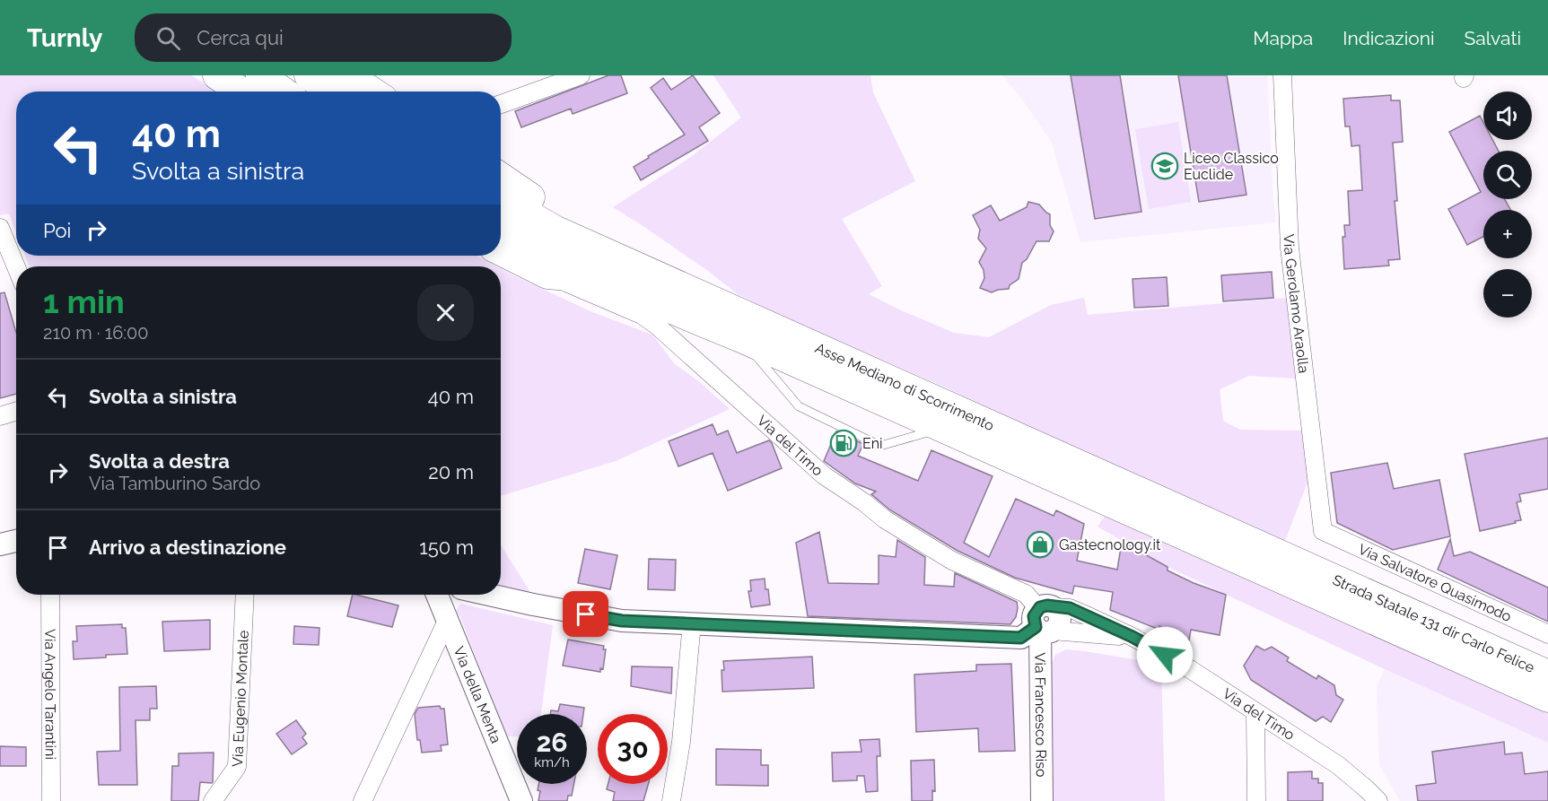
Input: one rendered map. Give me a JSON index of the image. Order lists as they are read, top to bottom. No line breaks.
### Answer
{"streets":{"highway":["Asse Mediano di Scorrimento","Strada Statale 131 dir Carlo Felice"],"street":["Via Gerolamo Araolla","Via del Timo","Via Salvatore Quasimodo","Via Angelo Tarantini","Via della Menta","Via Eugenio Montale","Via Francesco Riso"]},"crossings":[["Via Gerolamo Araolla","Via Salvatore Quasimodo"],["Asse Mediano di Scorrimento","Strada Statale 131 dir Carlo Felice"],["Via del Timo","Via Francesco Riso"]],"places":{"school or university":["Liceo Classico Euclide"],"fuel station":["Eni"],"shop":["Gastecnology.it"]},"page":{"header":"Turnly","search":"Cerca qui","nav":["Mappa","Indicazioni","Salvati"],"map_buttons":["+","−"],"turn":["40 m","Svolta a sinistra"],"then":"Poi","heading":["1 min","210 m · 16:00"],"list":[{"name":"Svolta a sinistra","value":"40 m"},{"name":"Svolta a destra","note":"Via Tamburino Sardo","value":"20 m"},{"name":"Arrivo a destinazione","value":"150 m"}],"speed":"26 km/h","limit":"30"}}
